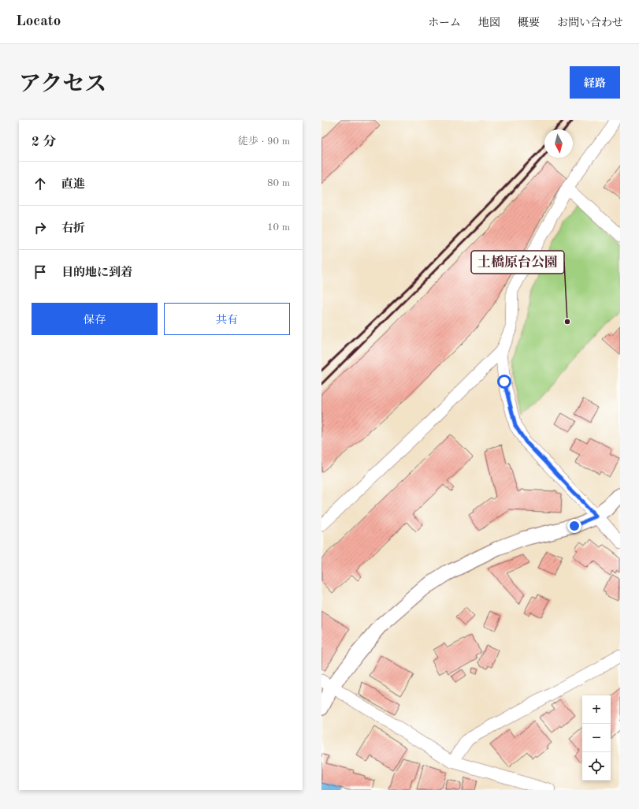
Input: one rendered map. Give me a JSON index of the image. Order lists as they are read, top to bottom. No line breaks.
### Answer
{"places":["土橋原台公園"],"north":"bottom","page":{"header":"Locato","nav":["ホーム","地図","概要","お問い合わせ"],"title":"アクセス","buttons":["経路",["保存","共有"]],"heading":["2 分","徒歩 · 90 m"],"list":[["直進","80 m"],["右折","10 m"],"目的地に到着"],"map_buttons":["+","−"]}}
